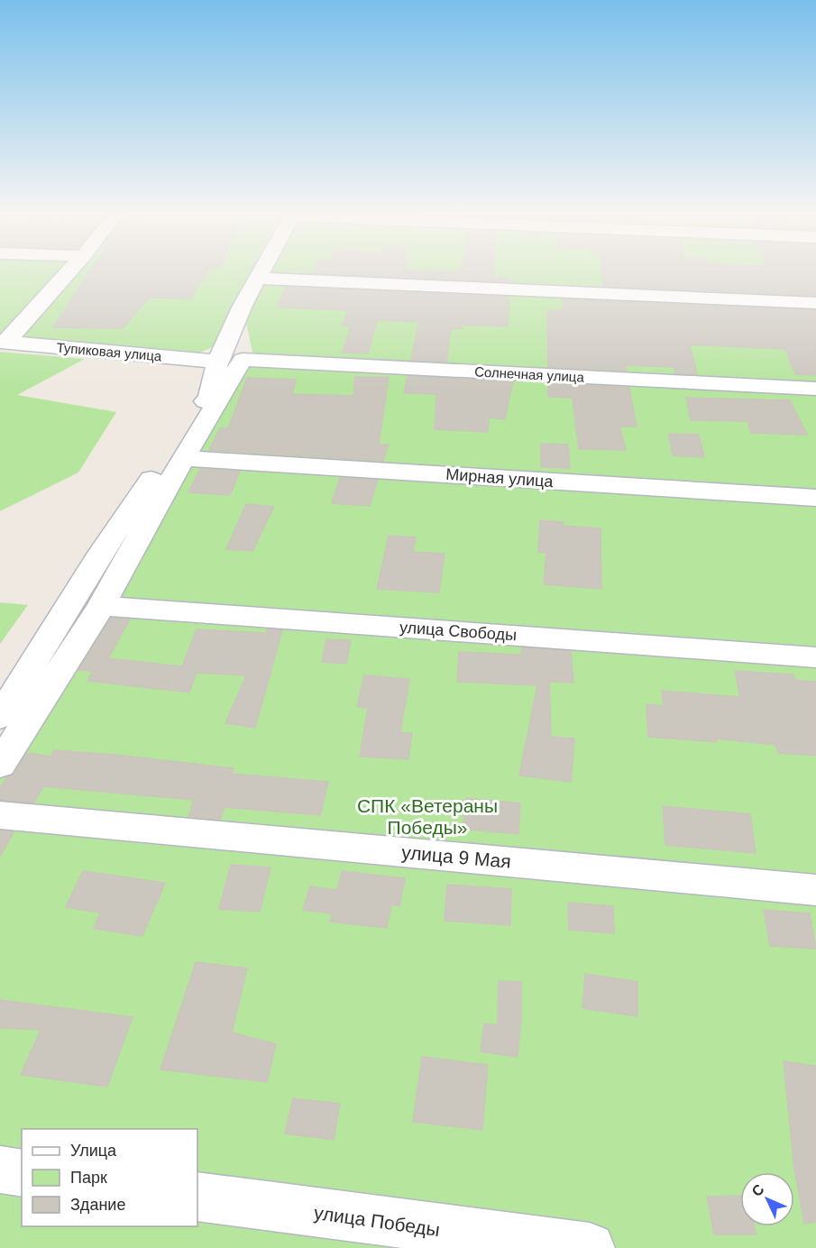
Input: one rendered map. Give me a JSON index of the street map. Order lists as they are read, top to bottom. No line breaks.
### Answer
{"streets":{"street":["Тупиковая улица","Солнечная улица","Мирная улица","улица Свободы","улица 9 Мая","улица Победы"]},"crossings":[["Тупиковая улица","Солнечная улица"]],"parks":["СПК «Ветераны Победы»"],"legend":["Улица","Парк","Здание"],"north":"top left"}
